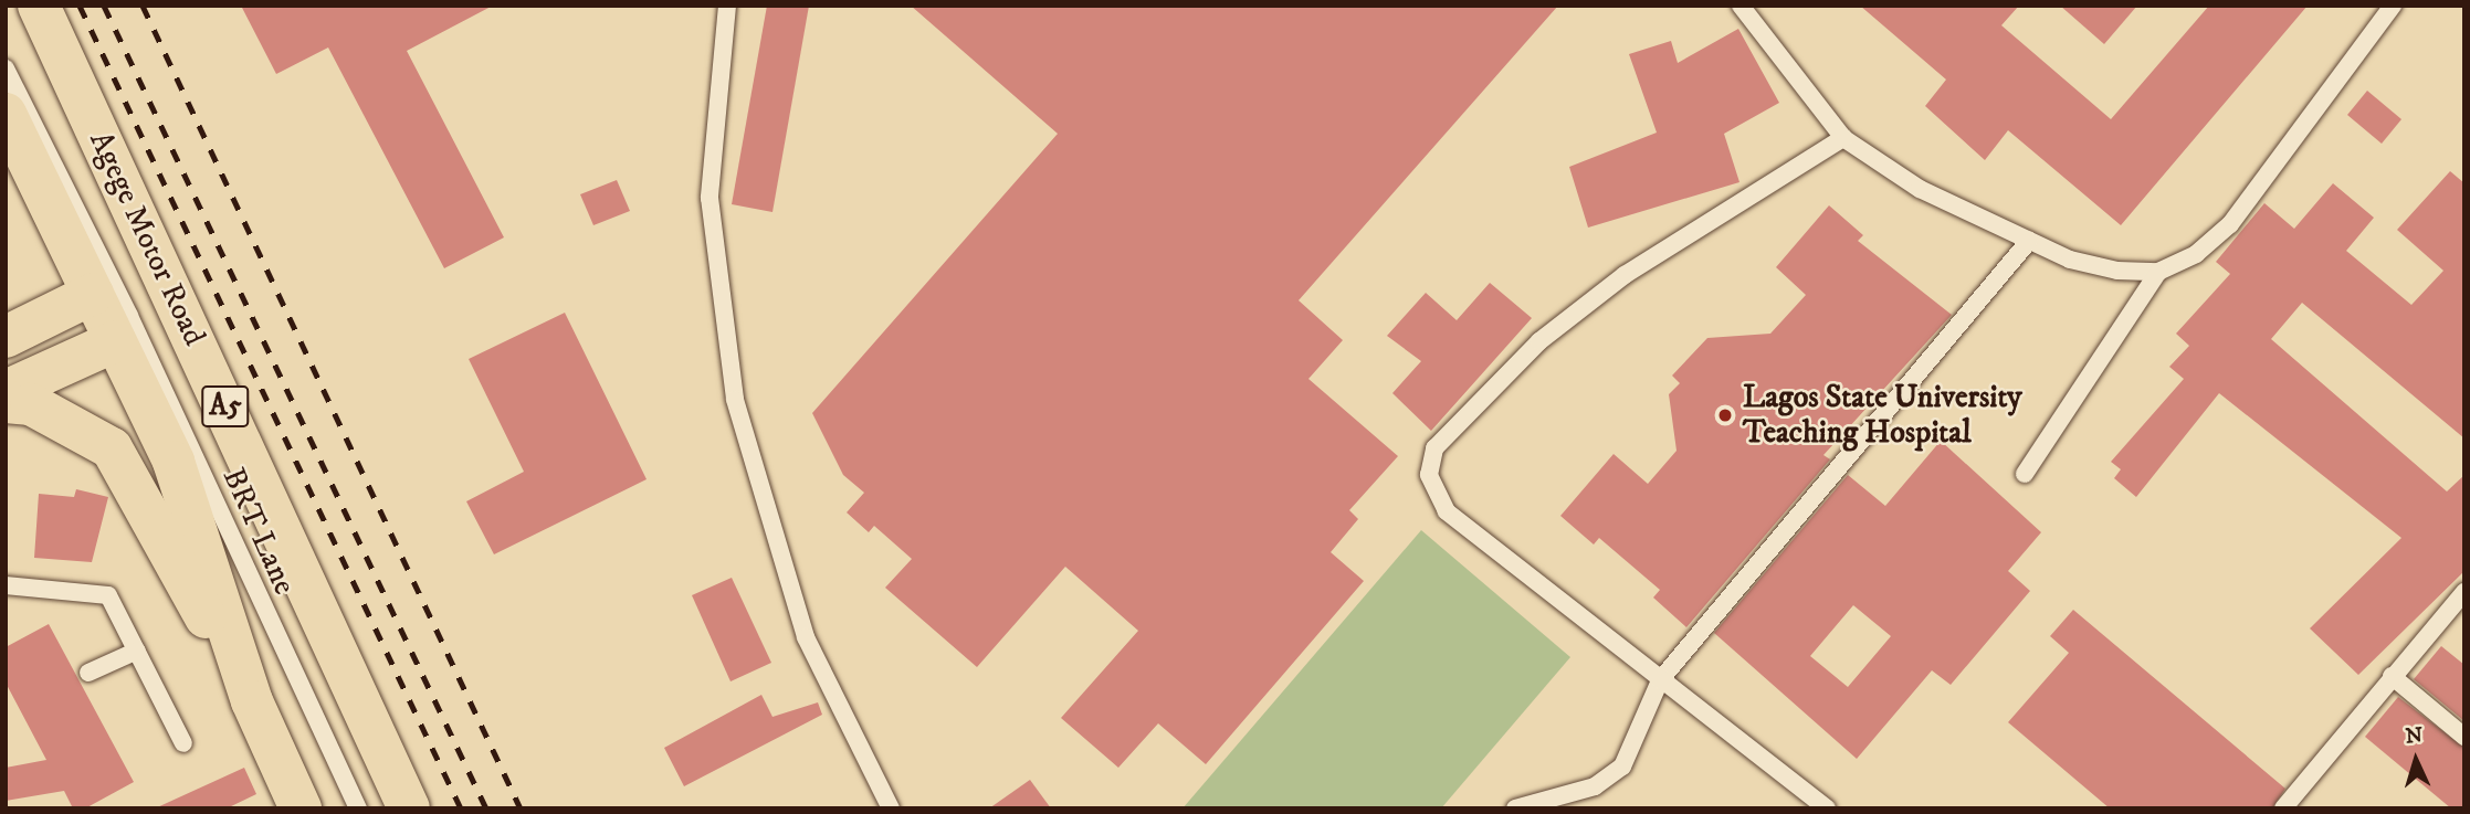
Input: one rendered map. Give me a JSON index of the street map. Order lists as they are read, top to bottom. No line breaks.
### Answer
{"streets":{"highway":["Agege Motor Road","A5"],"lane":["BRT Lane"]},"places":["Lagos State University Teaching Hospital"],"north":"top"}
